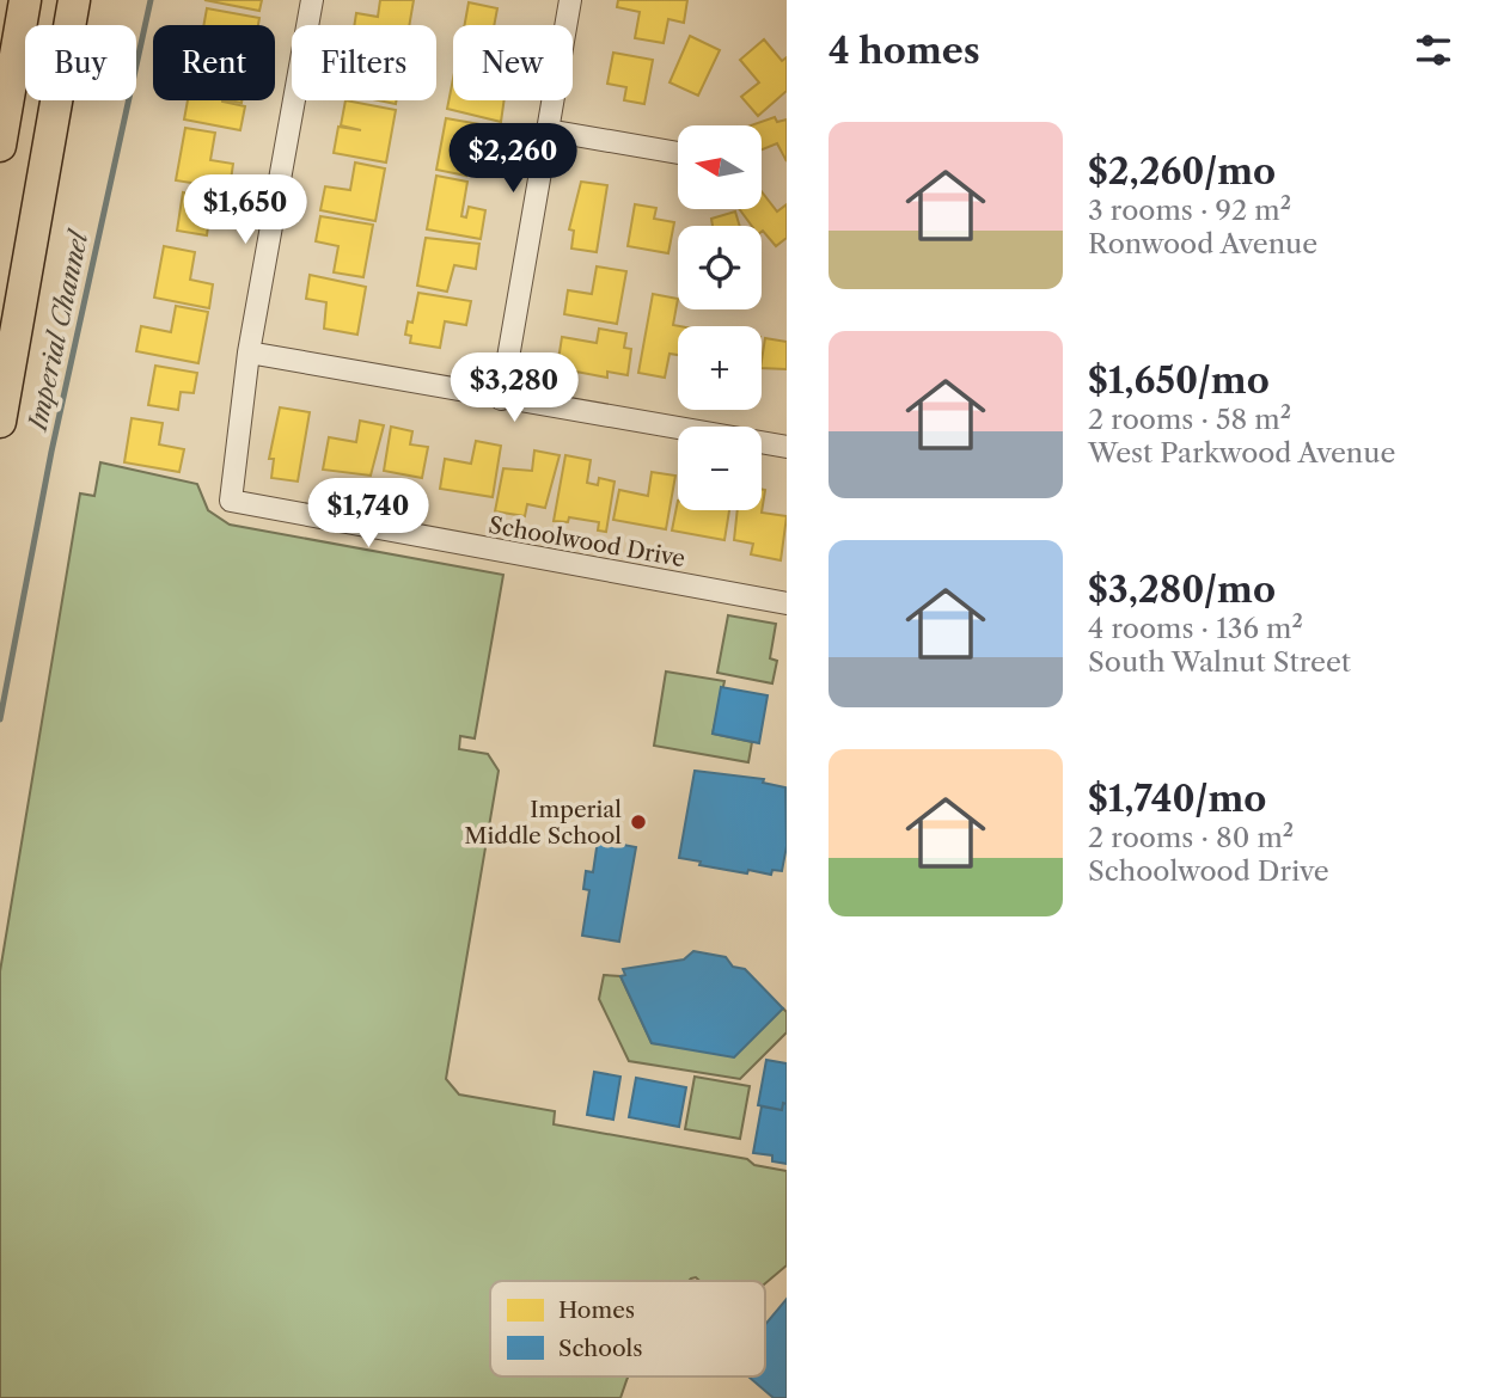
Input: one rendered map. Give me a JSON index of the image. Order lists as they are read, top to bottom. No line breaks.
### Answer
{"streets":{"street":["Schoolwood Drive"]},"water":["Imperial Channel"],"places":["Imperial Middle School"],"legend":["Homes","Schools"],"north":"left","page":{"heading":"4 homes","chip":["Buy","Rent","Filters","New"],"list":[{"name":"$2,260/mo","note":"3 rooms · 92 m² · Ronwood Avenue"},{"name":"$1,650/mo","note":"2 rooms · 58 m² · West Parkwood Avenue"},{"name":"$3,280/mo","note":"4 rooms · 136 m² · South Walnut Street"},{"name":"$1,740/mo","note":"2 rooms · 80 m² · Schoolwood Drive"}],"price":["$2,260","$1,650","$3,280","$1,740"],"map_buttons":["+","−"]}}
